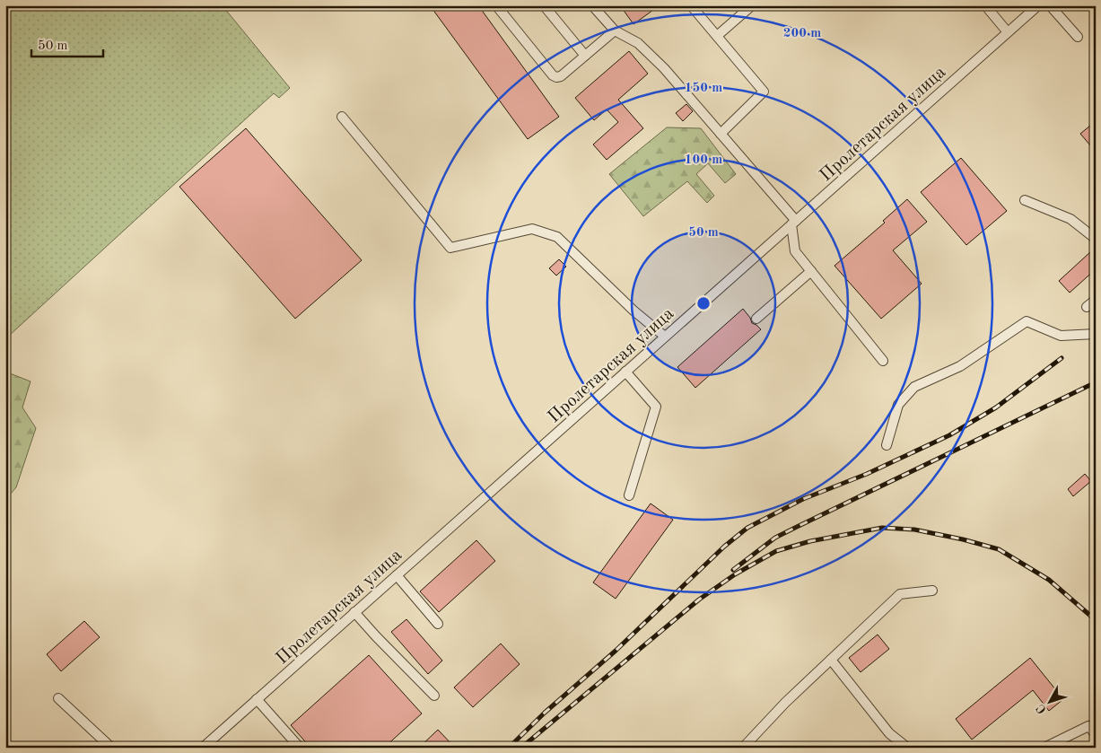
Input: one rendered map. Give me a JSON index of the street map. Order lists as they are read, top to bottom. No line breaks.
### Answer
{"streets":{"street":["Пролетарская улица"]},"scale_bar":"50 m","north":"bottom left","rings":["200 m","150 m","100 m","50 m"]}
